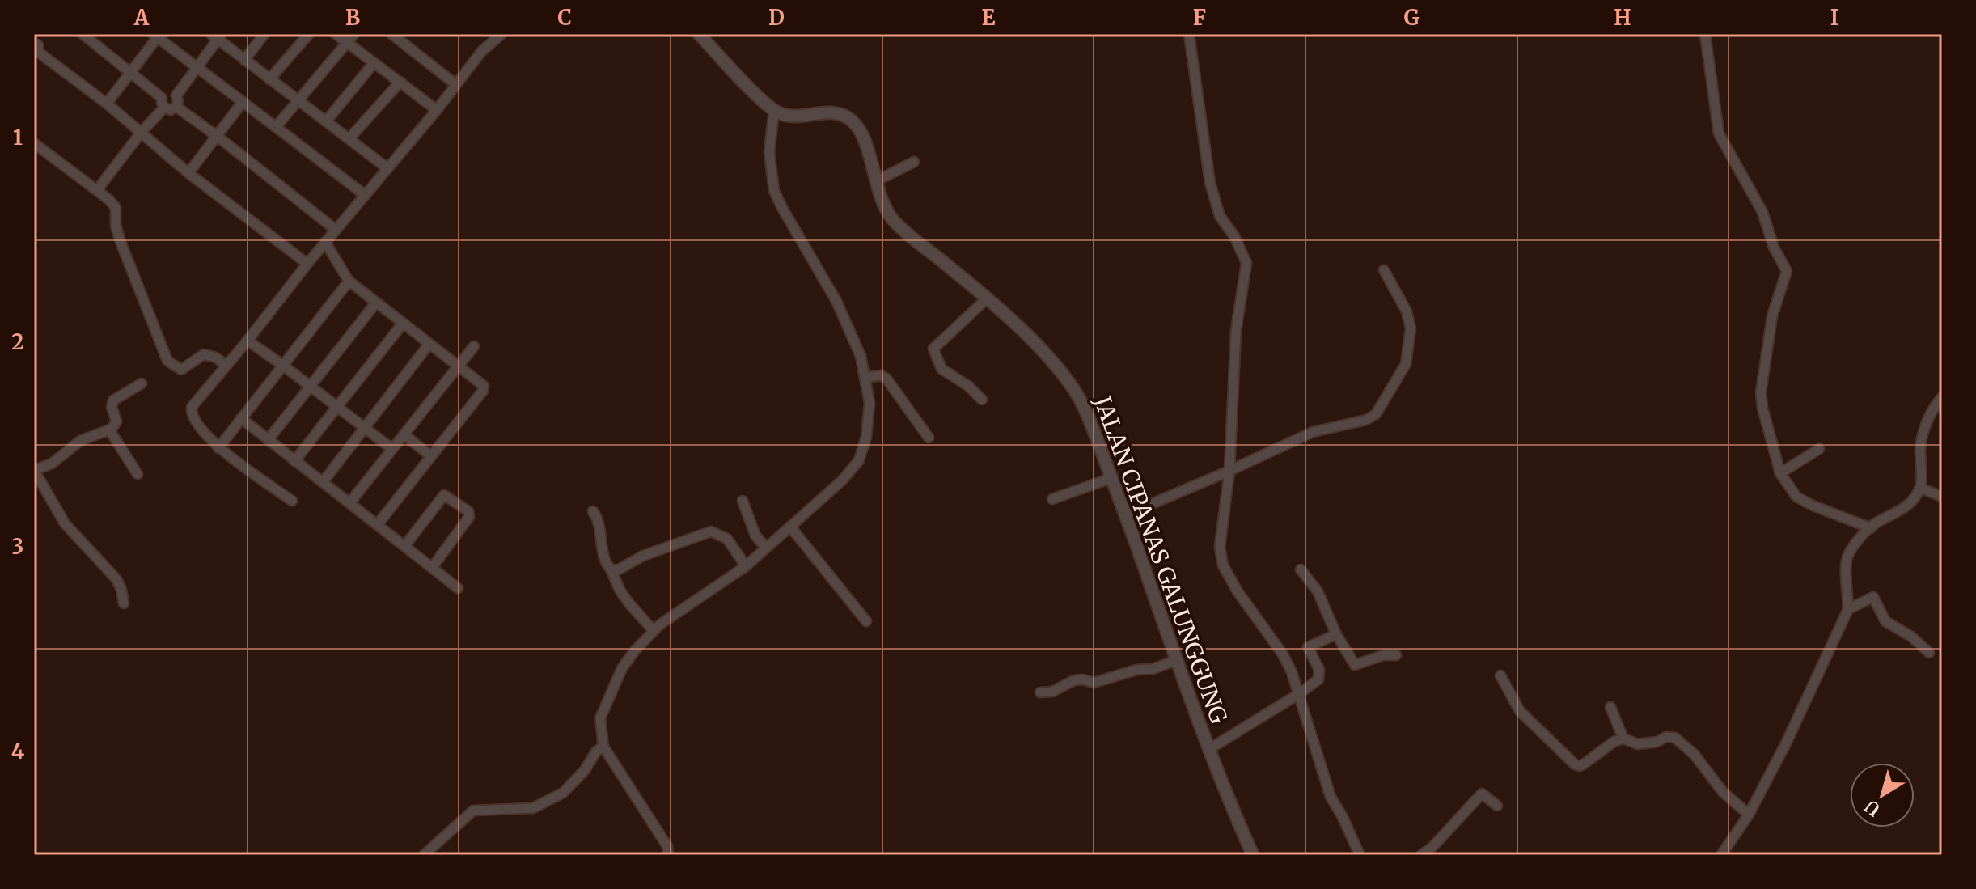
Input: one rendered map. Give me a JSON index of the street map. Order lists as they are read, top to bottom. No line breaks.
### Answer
{"streets":{"street":["JALAN CIPANAS GALUNGGUNG"]},"north":"bottom left","grid":{"columns":["A","B","C","D","E","F","G","H","I"],"rows":["1","2","3","4"]}}
